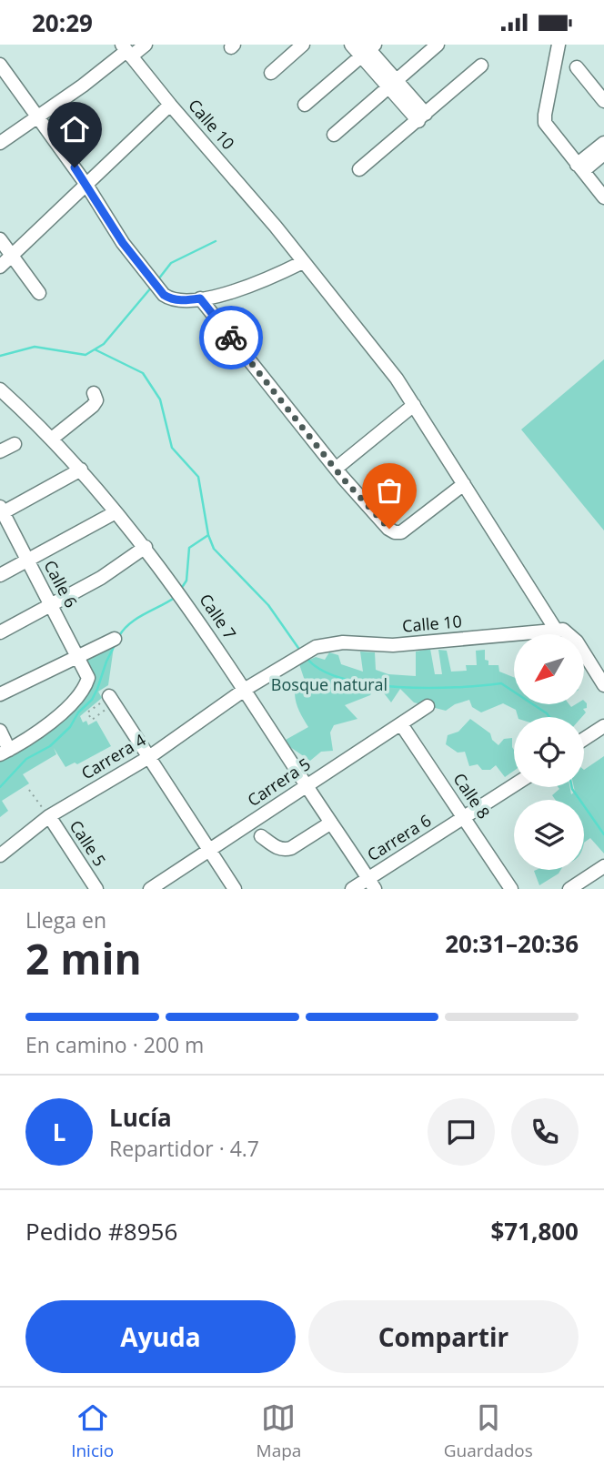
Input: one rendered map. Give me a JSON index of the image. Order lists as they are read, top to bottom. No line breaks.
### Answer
{"streets":{"street":["Calle 10","Calle 6","Calle 7","Carrera 4","Carrera 5","Calle 8","Carrera 6","Calle 5"]},"crossings":[["Calle 10","Calle 7"],["Calle 10","Carrera 4"],["Calle 7","Carrera 4"],["Calle 7","Carrera 5"],["Calle 7","Carrera 6"],["Carrera 4","Calle 5"],["Carrera 5","Calle 8"],["Calle 8","Carrera 6"]],"parks":["Bosque natural"],"north":"bottom left","page":{"status":"20:29","heading":["2 min","Llega en","20:31–20:36"],"panel":["Lucía","Repartidor · 4.7","Pedido #8956","$71,800"],"bar":"En camino · 200 m","round":"L","buttons":["Ayuda","Compartir"],"tabs":["Inicio","Mapa","Guardados"]}}
